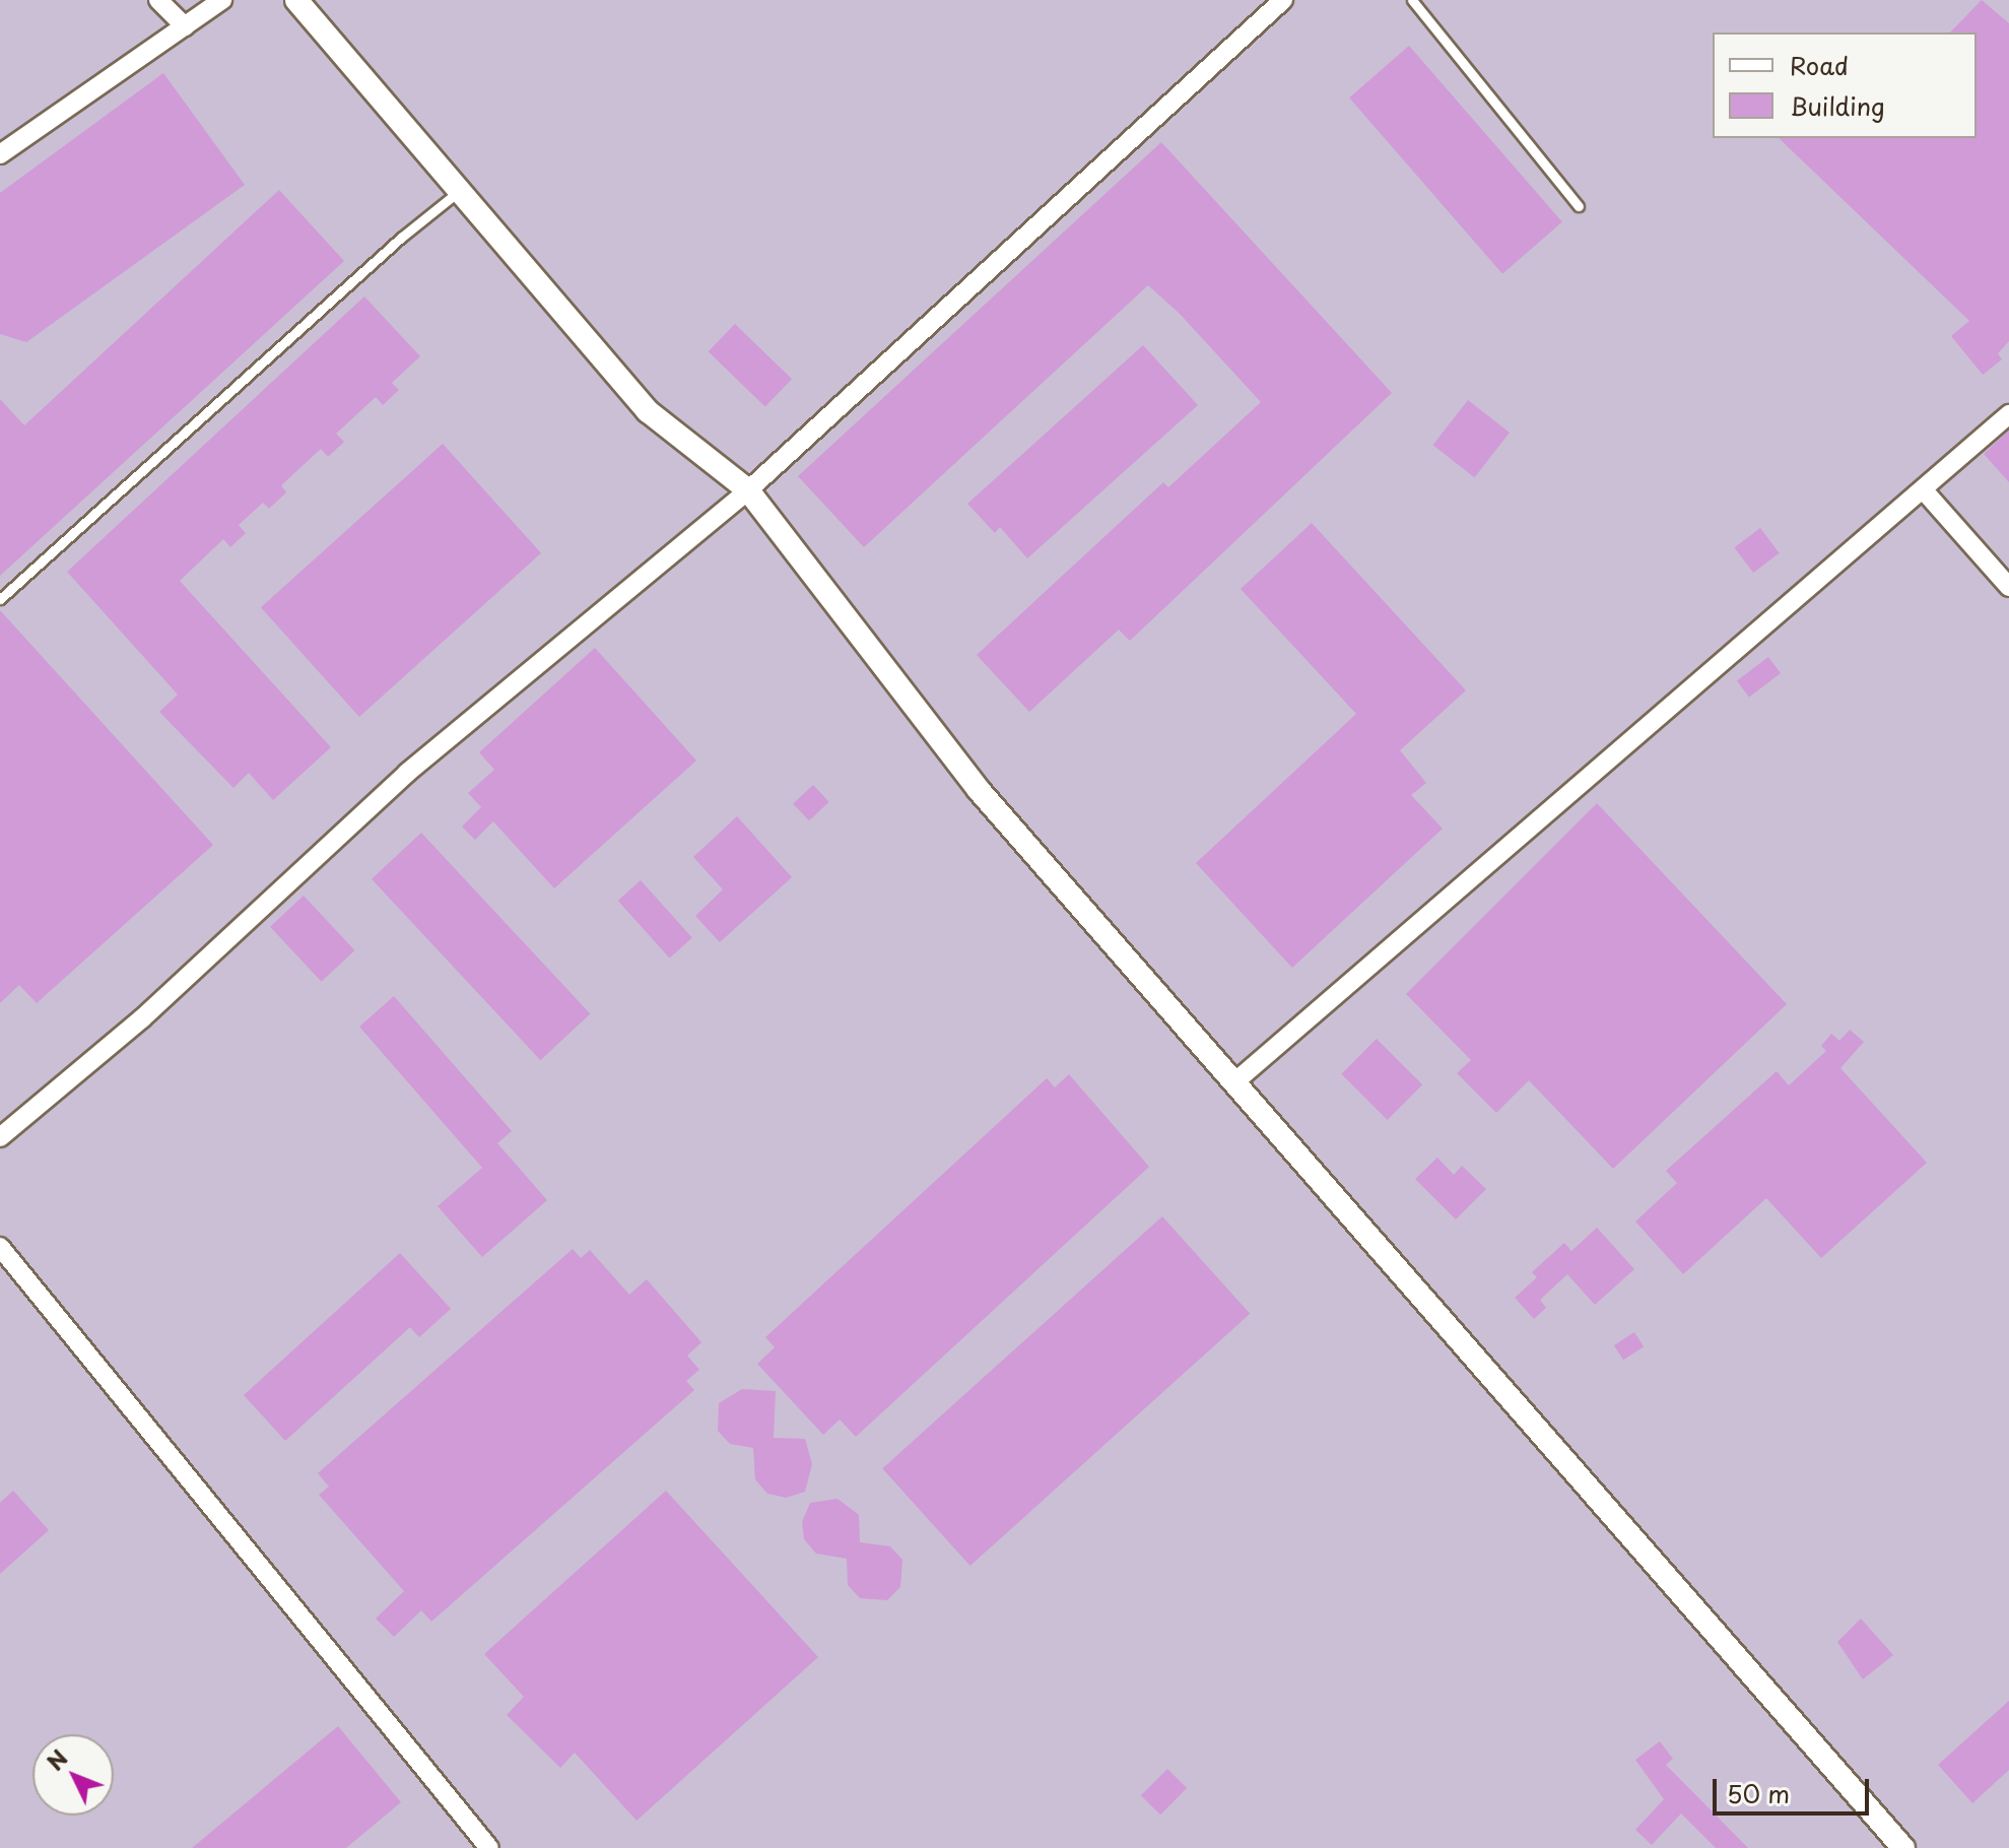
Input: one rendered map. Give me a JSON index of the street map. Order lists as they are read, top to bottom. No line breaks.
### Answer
{"legend":["Road","Building"],"scale_bar":"50 m","north":"top left"}
